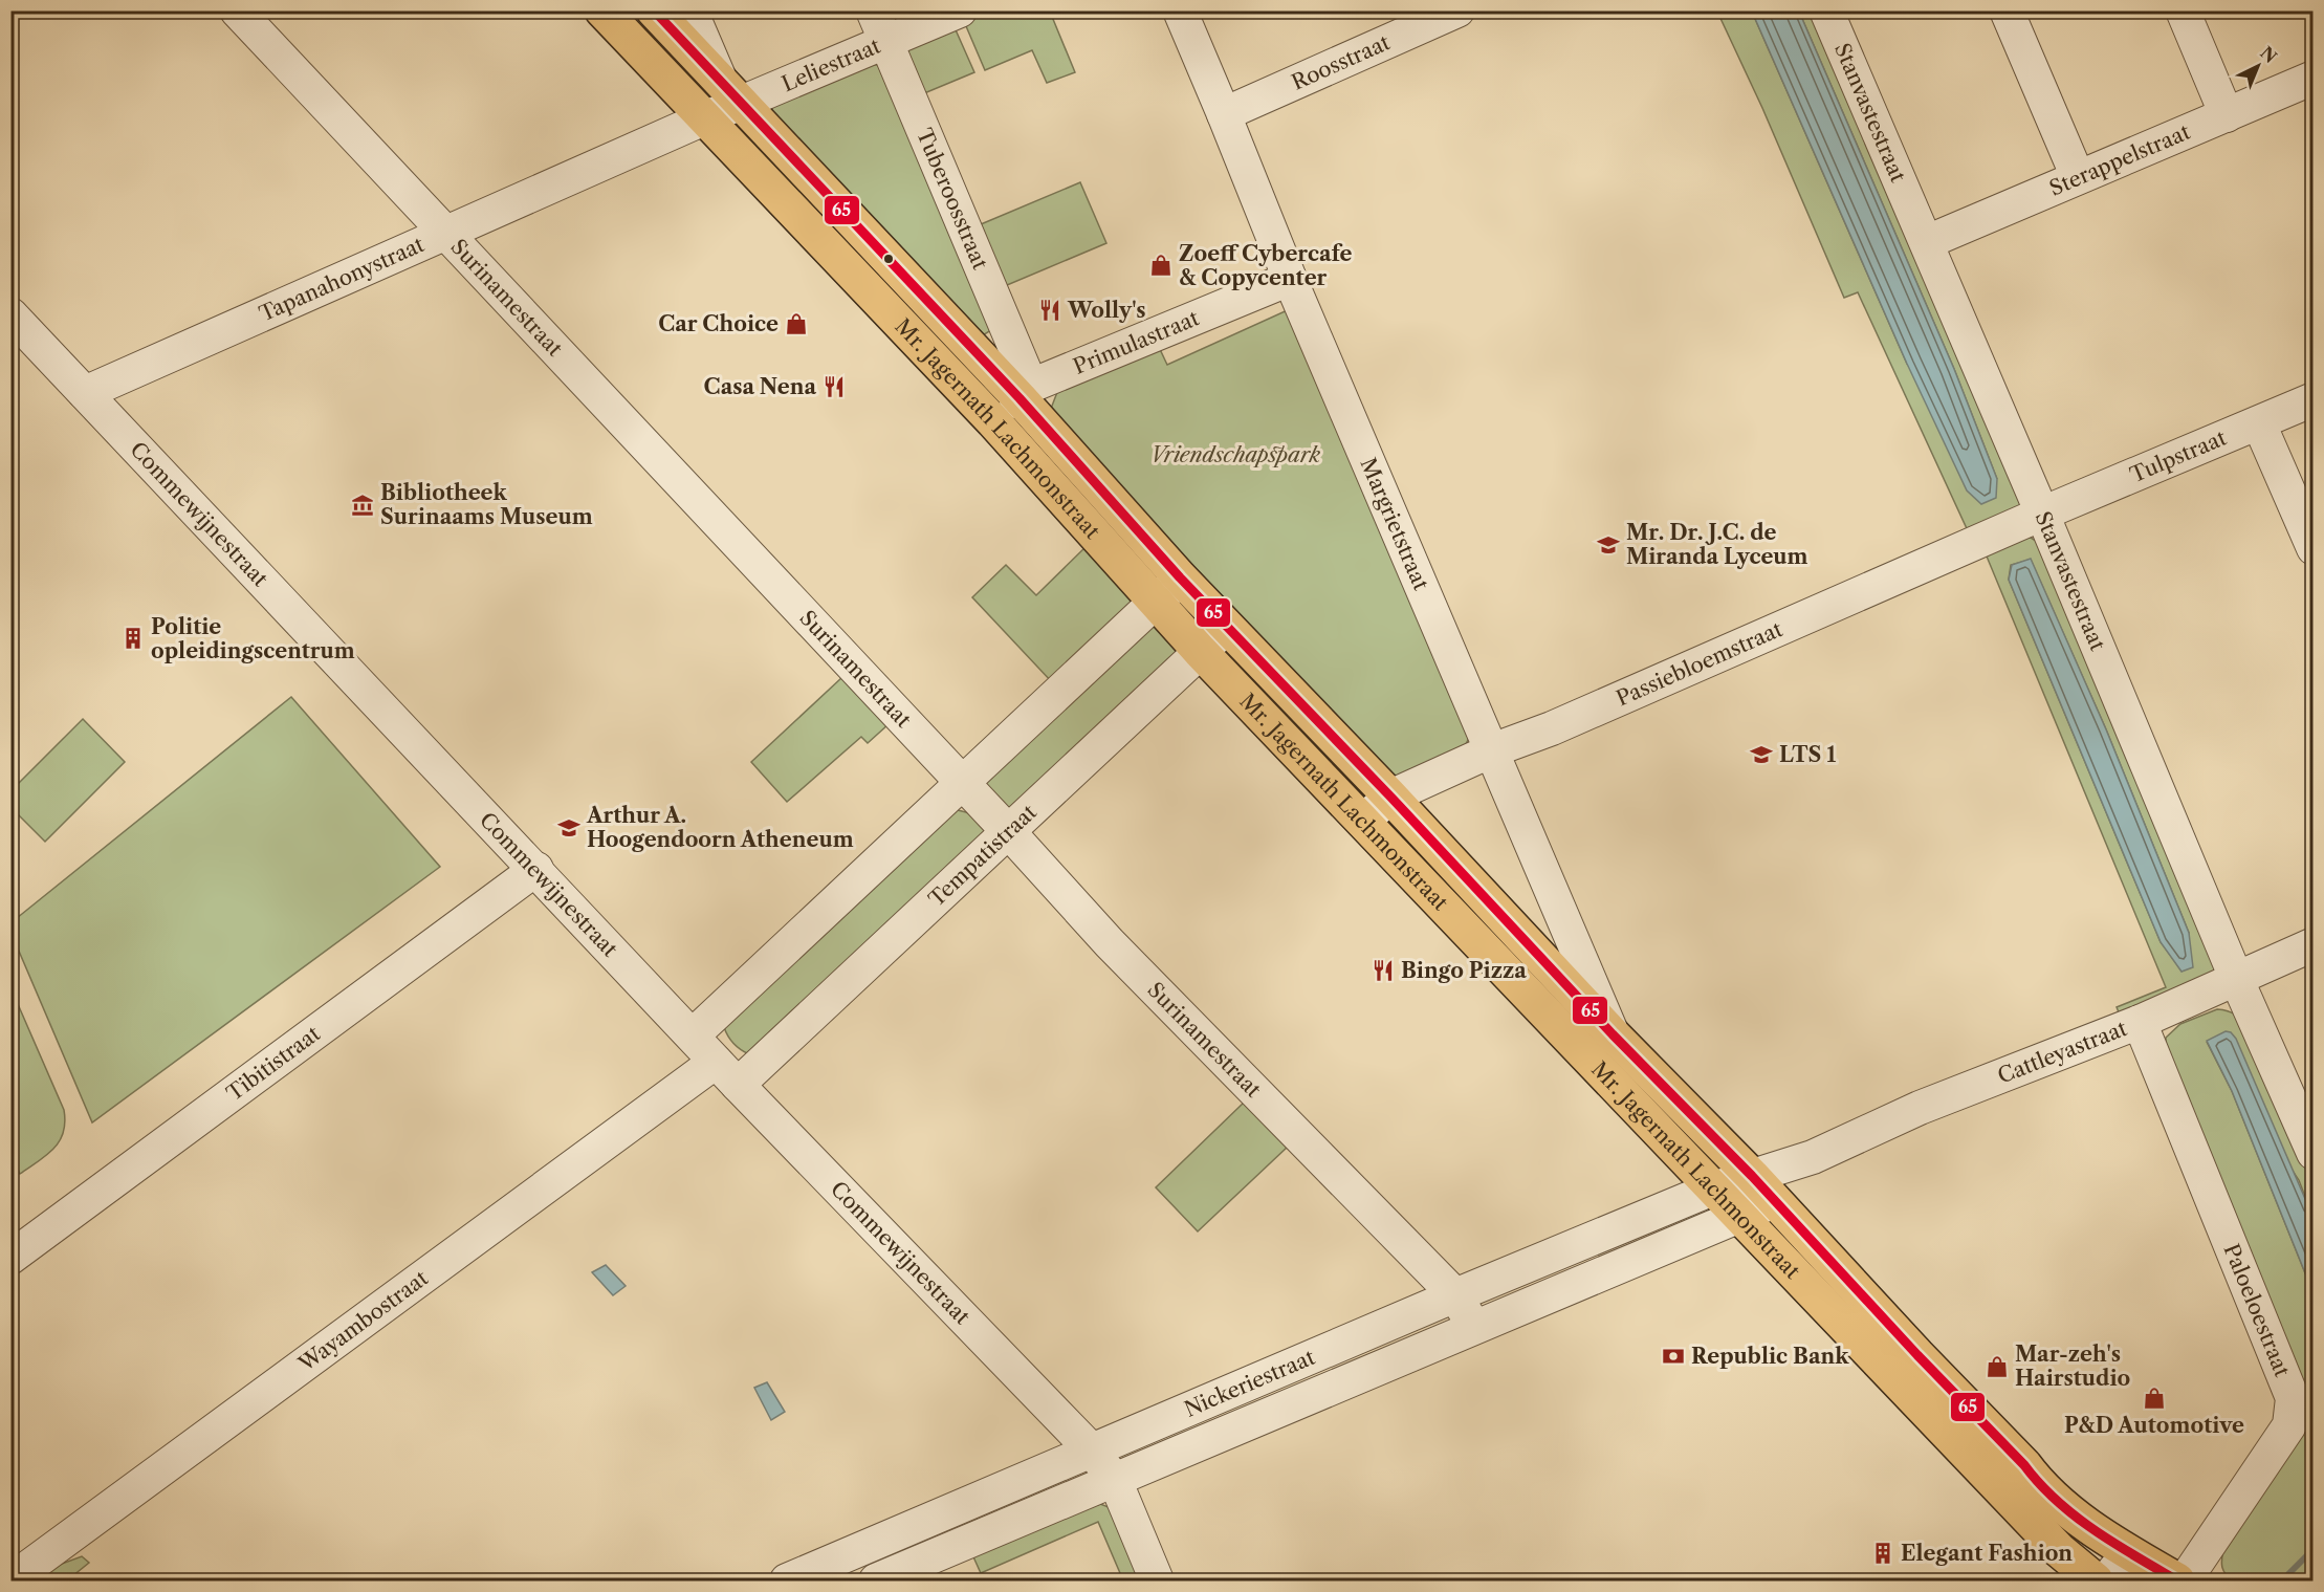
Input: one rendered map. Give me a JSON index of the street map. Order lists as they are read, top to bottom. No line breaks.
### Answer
{"streets":{"main road":["Mr. Jagernath Lachmonstraat"],"street":["Roosstraat","Leliestraat","Stanvastestraat","Sterappelstraat","Tuberoosstraat","Tapanahonystraat","Surinamestraat","Primulastraat","Tulpstraat","Commewijnestraat","Margrietstraat","Passiebloemstraat","Tempatistraat","Cattleyastraat","Tibitistraat","Paloeloestraat","Wayambostraat","Nickeriestraat"]},"crossings":[["Roosstraat","Margrietstraat"],["Leliestraat","Tuberoosstraat"],["Leliestraat","Tapanahonystraat"],["Leliestraat","Mr. Jagernath Lachmonstraat"],["Stanvastestraat","Sterappelstraat"],["Stanvastestraat","Tulpstraat"],["Stanvastestraat","Passiebloemstraat"],["Stanvastestraat","Cattleyastraat"],["Tuberoosstraat","Primulastraat"],["Tuberoosstraat","Mr. Jagernath Lachmonstraat"],["Tapanahonystraat","Surinamestraat"],["Tapanahonystraat","Mr. Jagernath Lachmonstraat"],["Tapanahonystraat","Commewijnestraat"],["Surinamestraat","Tempatistraat"],["Surinamestraat","Nickeriestraat"],["Primulastraat","Mr. Jagernath Lachmonstraat"],["Primulastraat","Margrietstraat"],["Mr. Jagernath Lachmonstraat","Margrietstraat"],["Mr. Jagernath Lachmonstraat","Passiebloemstraat"],["Mr. Jagernath Lachmonstraat","Tempatistraat"],["Mr. Jagernath Lachmonstraat","Cattleyastraat"],["Mr. Jagernath Lachmonstraat","Nickeriestraat"],["Tulpstraat","Passiebloemstraat"],["Commewijnestraat","Tempatistraat"],["Commewijnestraat","Tibitistraat"],["Commewijnestraat","Wayambostraat"],["Commewijnestraat","Nickeriestraat"],["Margrietstraat","Passiebloemstraat"],["Tempatistraat","Wayambostraat"],["Cattleyastraat","Paloeloestraat"],["Cattleyastraat","Nickeriestraat"]],"parks":["Vriendschapspark"],"places":{"shop":["Zoeff Cybercafe & Copycenter","Car Choice","Mar-zeh's Hairstudio","P&D Automotive"],"restaurant":["Wolly's","Casa Nena","Bingo Pizza"],"museum":["Bibliotheek Surinaams Museum"],"school or university":["Mr. Dr. J.C. de Miranda Lyceum","LTS 1","Arthur A. Hoogendoorn Atheneum"],"building":["Politie opleidingscentrum","Elegant Fashion"],"bank":["Republic Bank"]},"lines":["transit line 65"],"north":"top right"}
